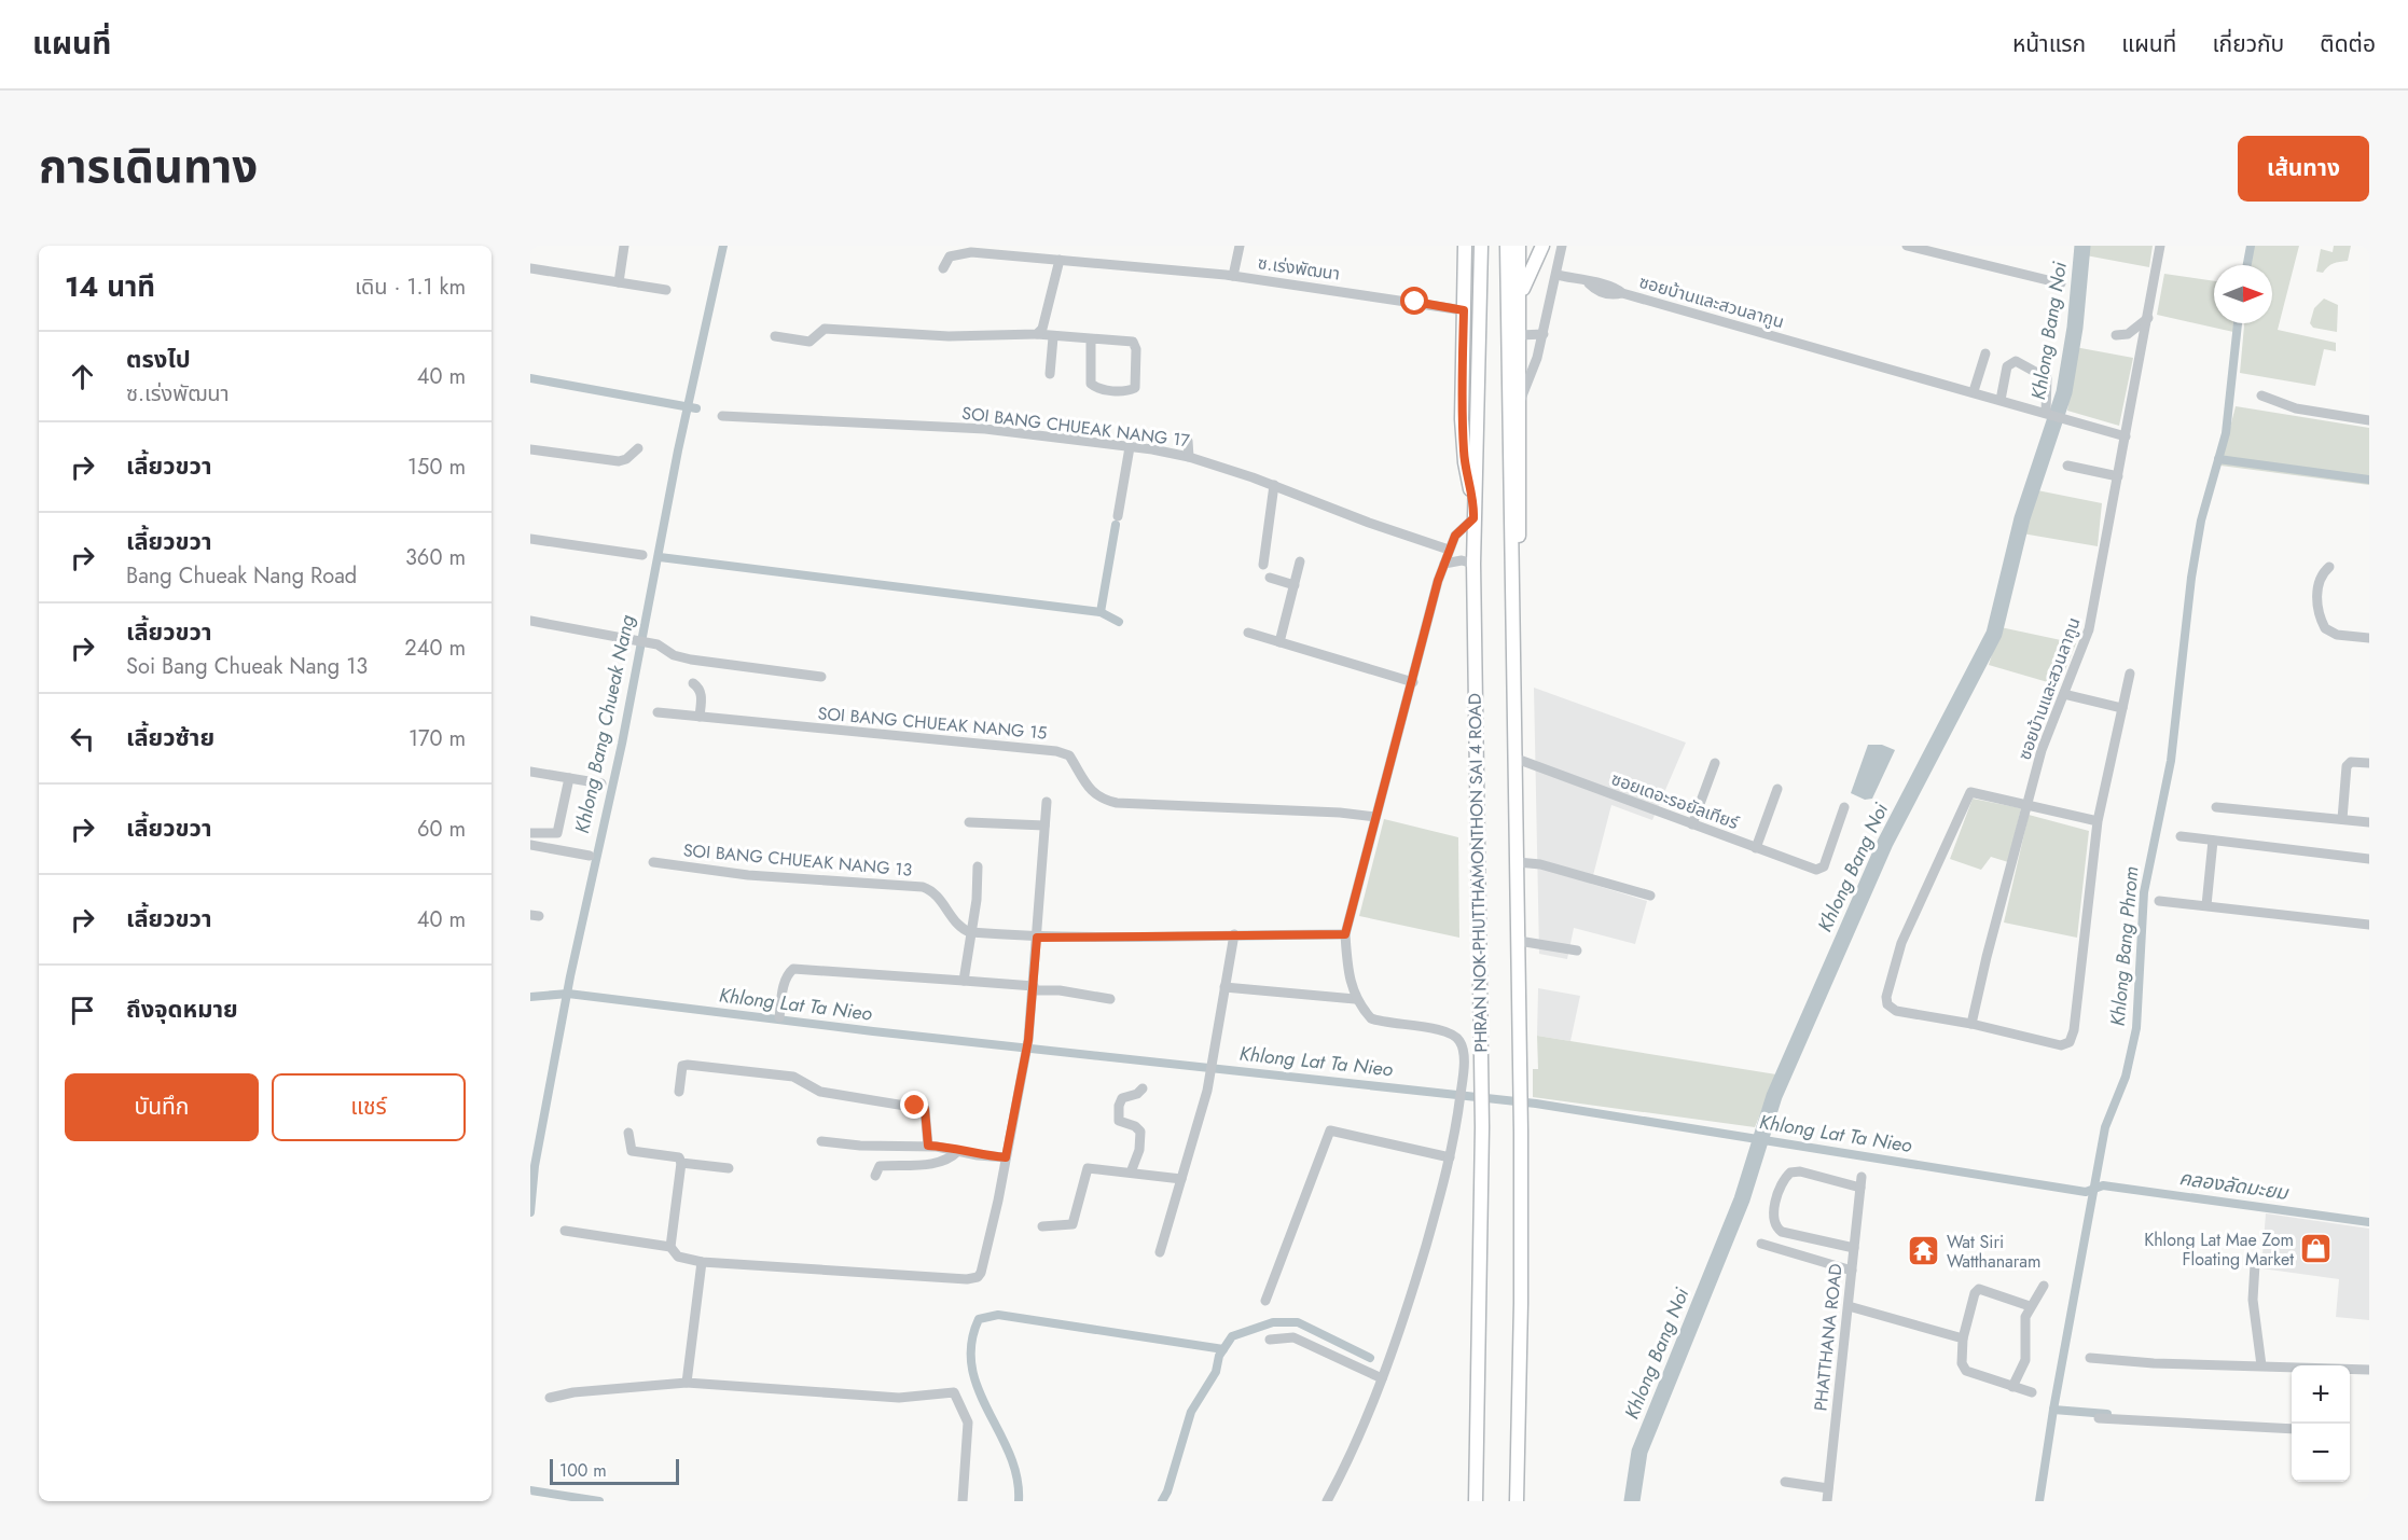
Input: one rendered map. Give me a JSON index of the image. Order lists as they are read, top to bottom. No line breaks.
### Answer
{"streets":{"main road":["PHRAN NOK-PHUTTHAMONTHON SAI 4 ROAD"],"street":["ซ.เร่งพัฒนา","ซอยบ้านและสวนลากูน","SOI BANG CHUEAK NANG 17","SOI BANG CHUEAK NANG 15","ซอยเดอะรอยัลเทียร์","SOI BANG CHUEAK NANG 13","PHATTHANA ROAD"]},"water":["Khlong Bang Noi","Khlong Bang Chueak Nang","Khlong Bang Phrom","Khlong Lat Ta Nieo","คลองลัดมะยม"],"places":{"shop":["Khlong Lat Mae Zom Floating Market"],"temple":["Wat Siri Watthanaram"]},"scale_bar":"100 m","north":"right","page":{"header":"แผนที่","nav":["หน้าแรก","แผนที่","เกี่ยวกับ","ติดต่อ"],"title":"การเดินทาง","buttons":["เส้นทาง",["บันทึก","แชร์"]],"heading":["14 นาที","เดิน · 1.1 km"],"list":[["ตรงไป","ซ.เร่งพัฒนา","40 m"],["เลี้ยวขวา","150 m"],["เลี้ยวขวา","Bang Chueak Nang Road","360 m"],["เลี้ยวขวา","Soi Bang Chueak Nang 13","240 m"],["เลี้ยวซ้าย","170 m"],["เลี้ยวขวา","60 m"],["เลี้ยวขวา","40 m"],"ถึงจุดหมาย"],"map_buttons":["+","−"],"scale":"100 m"}}
